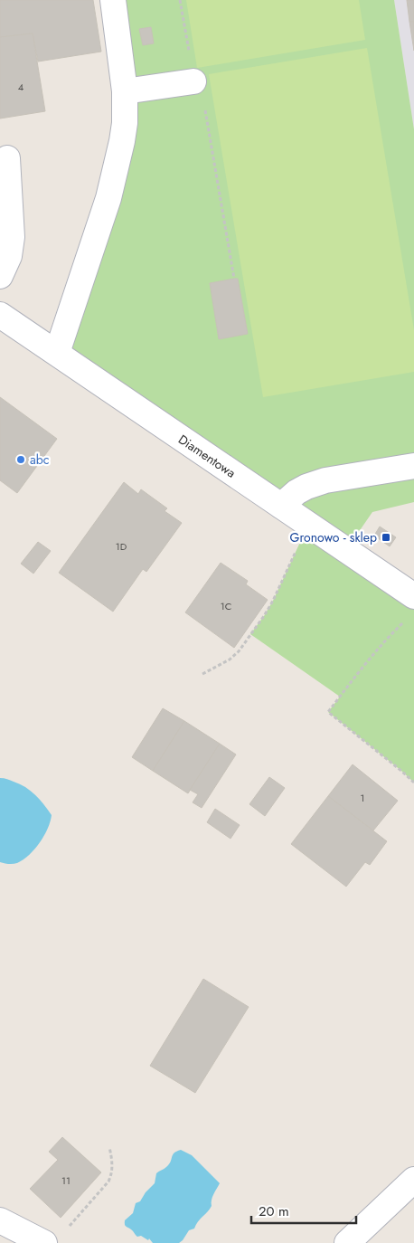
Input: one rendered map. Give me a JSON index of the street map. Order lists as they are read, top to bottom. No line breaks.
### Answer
{"streets":{"street":["Diamentowa"]},"places":{"other":["abc"],"transit":["Gronowo - sklep"]},"house_numbers":["4","1D","1C","1","11"],"scale_bar":"20 m"}
